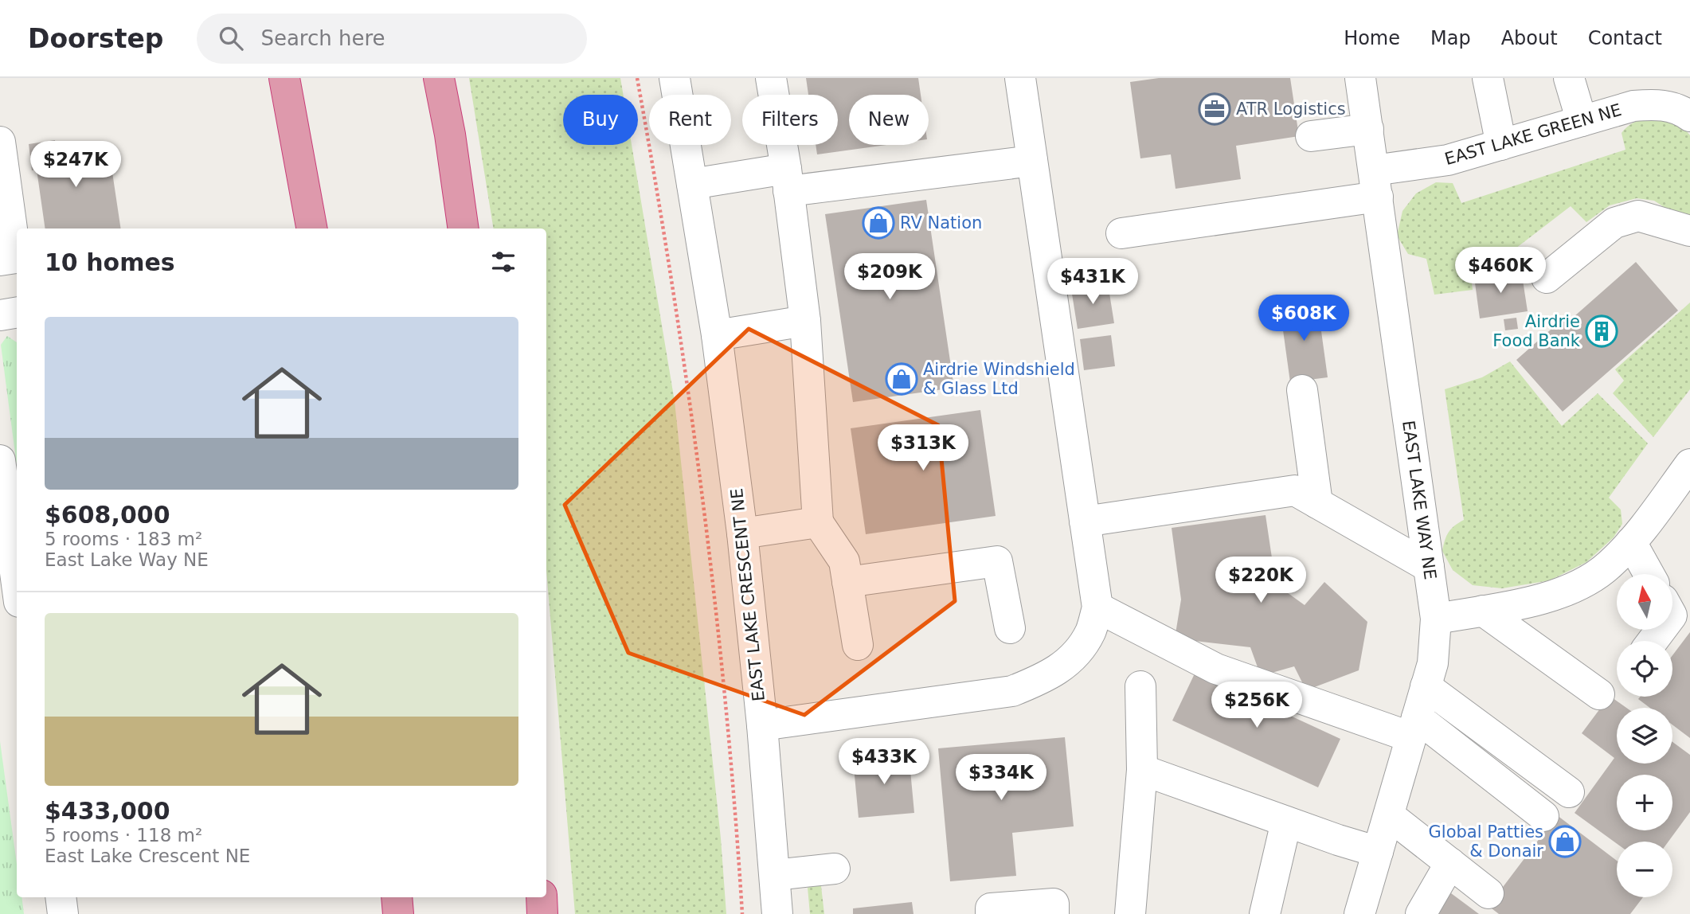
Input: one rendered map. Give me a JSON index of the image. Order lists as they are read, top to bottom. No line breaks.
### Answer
{"streets":{"street":["EAST LAKE GREEN NE","EAST LAKE WAY NE","EAST LAKE CRESCENT NE"]},"crossings":[["EAST LAKE GREEN NE","EAST LAKE WAY NE"]],"places":{"office":["ATR Logistics"],"shop":["RV Nation","Airdrie Windshield & Glass Ltd","Global Patties & Donair"],"building":["Airdrie Food Bank"]},"north":"top","page":{"header":"Doorstep","search":"Search here","nav":["Home","Map","About","Contact"],"chip":["Buy","Rent","Filters","New"],"price":["$247K","$460K","$209K","$431K","$608K","$313K","$220K","$256K","$433K","$334K"],"heading":"10 homes","list":[{"name":"$608,000","note":"5 rooms · 183 m² · East Lake Way NE"},{"name":"$433,000","note":"5 rooms · 118 m² · East Lake Crescent NE"}],"map_buttons":["+","−"]}}
